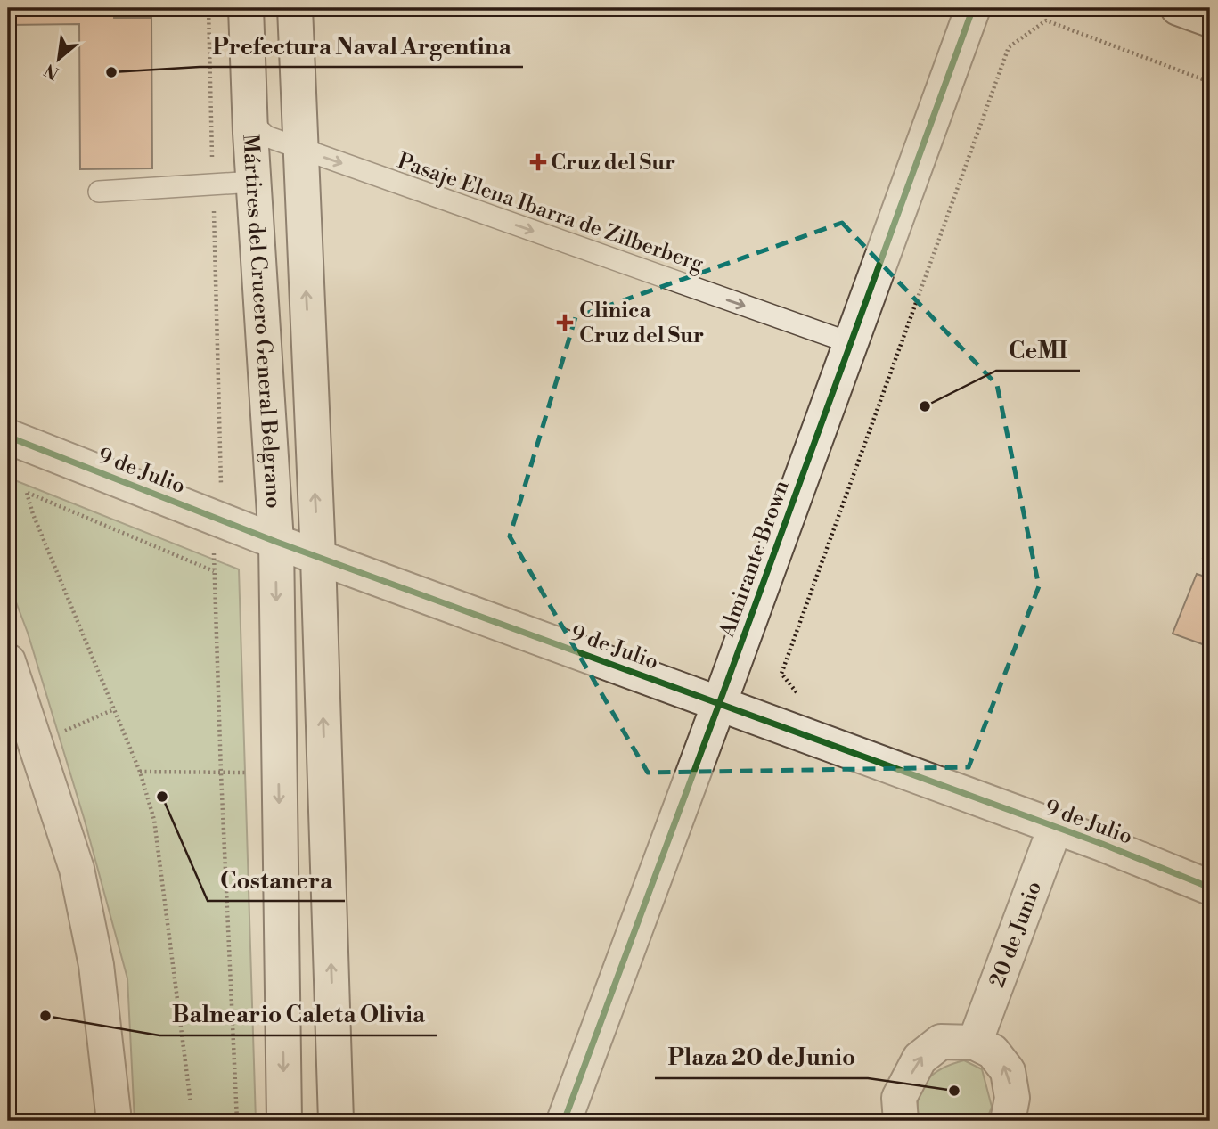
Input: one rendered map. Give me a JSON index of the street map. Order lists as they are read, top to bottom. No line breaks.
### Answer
{"streets":{"street":["Mártires del Crucero General Belgrano","9 de Julio","Almirante Brown","20 de Junio"],"lane":["Pasaje Elena Ibarra de Zilberberg"]},"crossings":[["Pasaje Elena Ibarra de Zilberberg","Mártires del Crucero General Belgrano"],["Pasaje Elena Ibarra de Zilberberg","Almirante Brown"],["Mártires del Crucero General Belgrano","9 de Julio"],["9 de Julio","Almirante Brown"],["9 de Julio","20 de Junio"]],"one_way":["Pasaje Elena Ibarra de Zilberberg"],"places":{"other":["Prefectura Naval Argentina","CeMI","Costanera","Balneario Caleta Olivia","Plaza 20 de Junio"],"health":["Cruz del Sur","Clinica Cruz del Sur"]},"north":"bottom left"}
